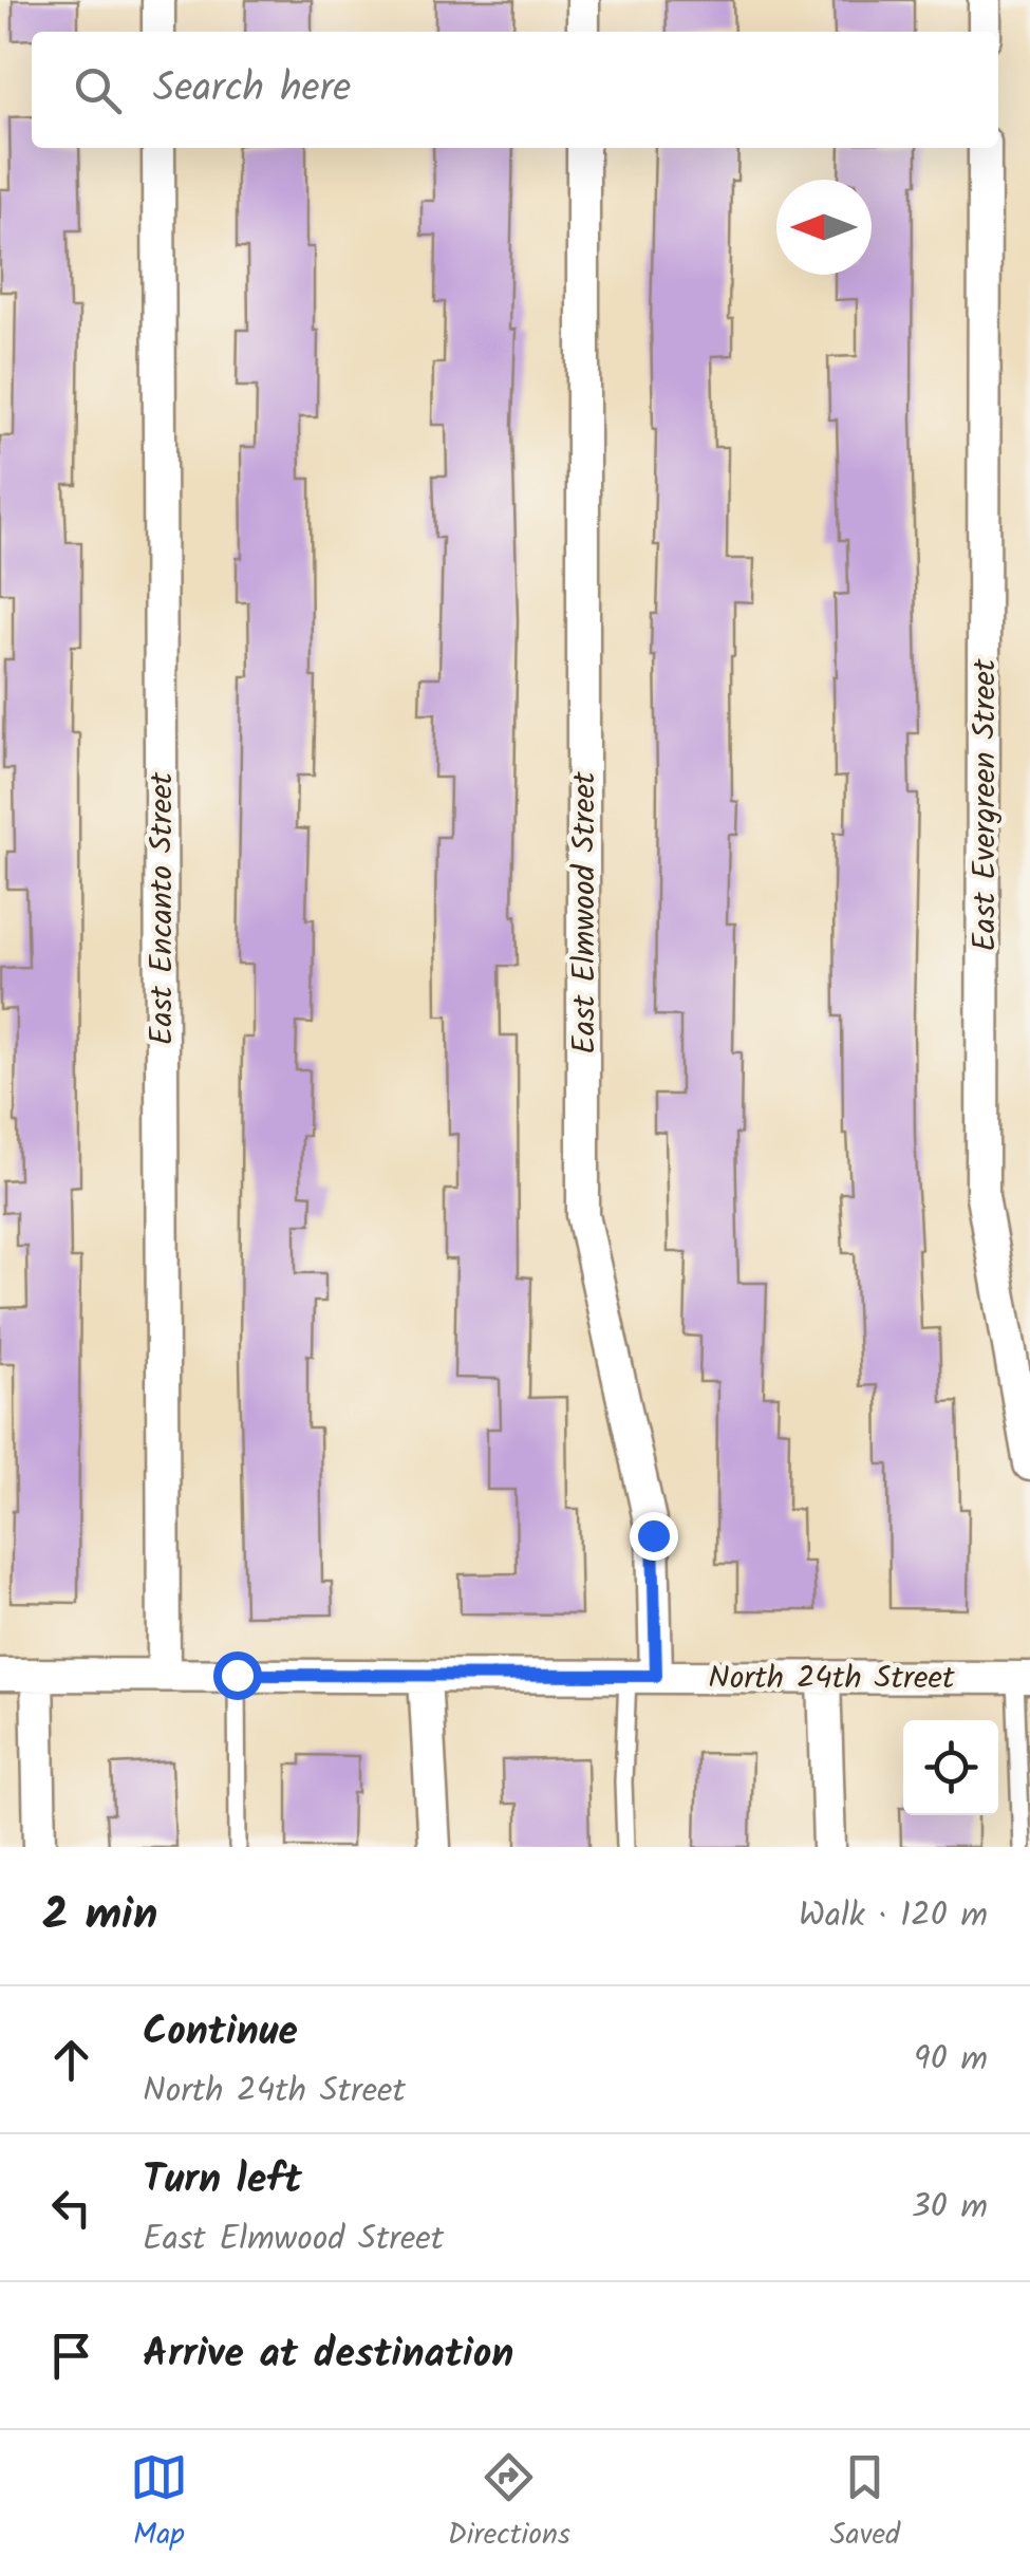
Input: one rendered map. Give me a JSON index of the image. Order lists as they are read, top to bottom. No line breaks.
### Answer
{"streets":{"street":["East Evergreen Street","East Encanto Street","East Elmwood Street","North 24th Street"]},"crossings":[["East Encanto Street","North 24th Street"],["East Elmwood Street","North 24th Street"]],"north":"left","page":{"search":"Search here","heading":["2 min","Walk · 120 m"],"list":[["Continue","North 24th Street","90 m"],["Turn left","East Elmwood Street","30 m"],"Arrive at destination"],"nav":["Map","Directions","Saved"]}}
